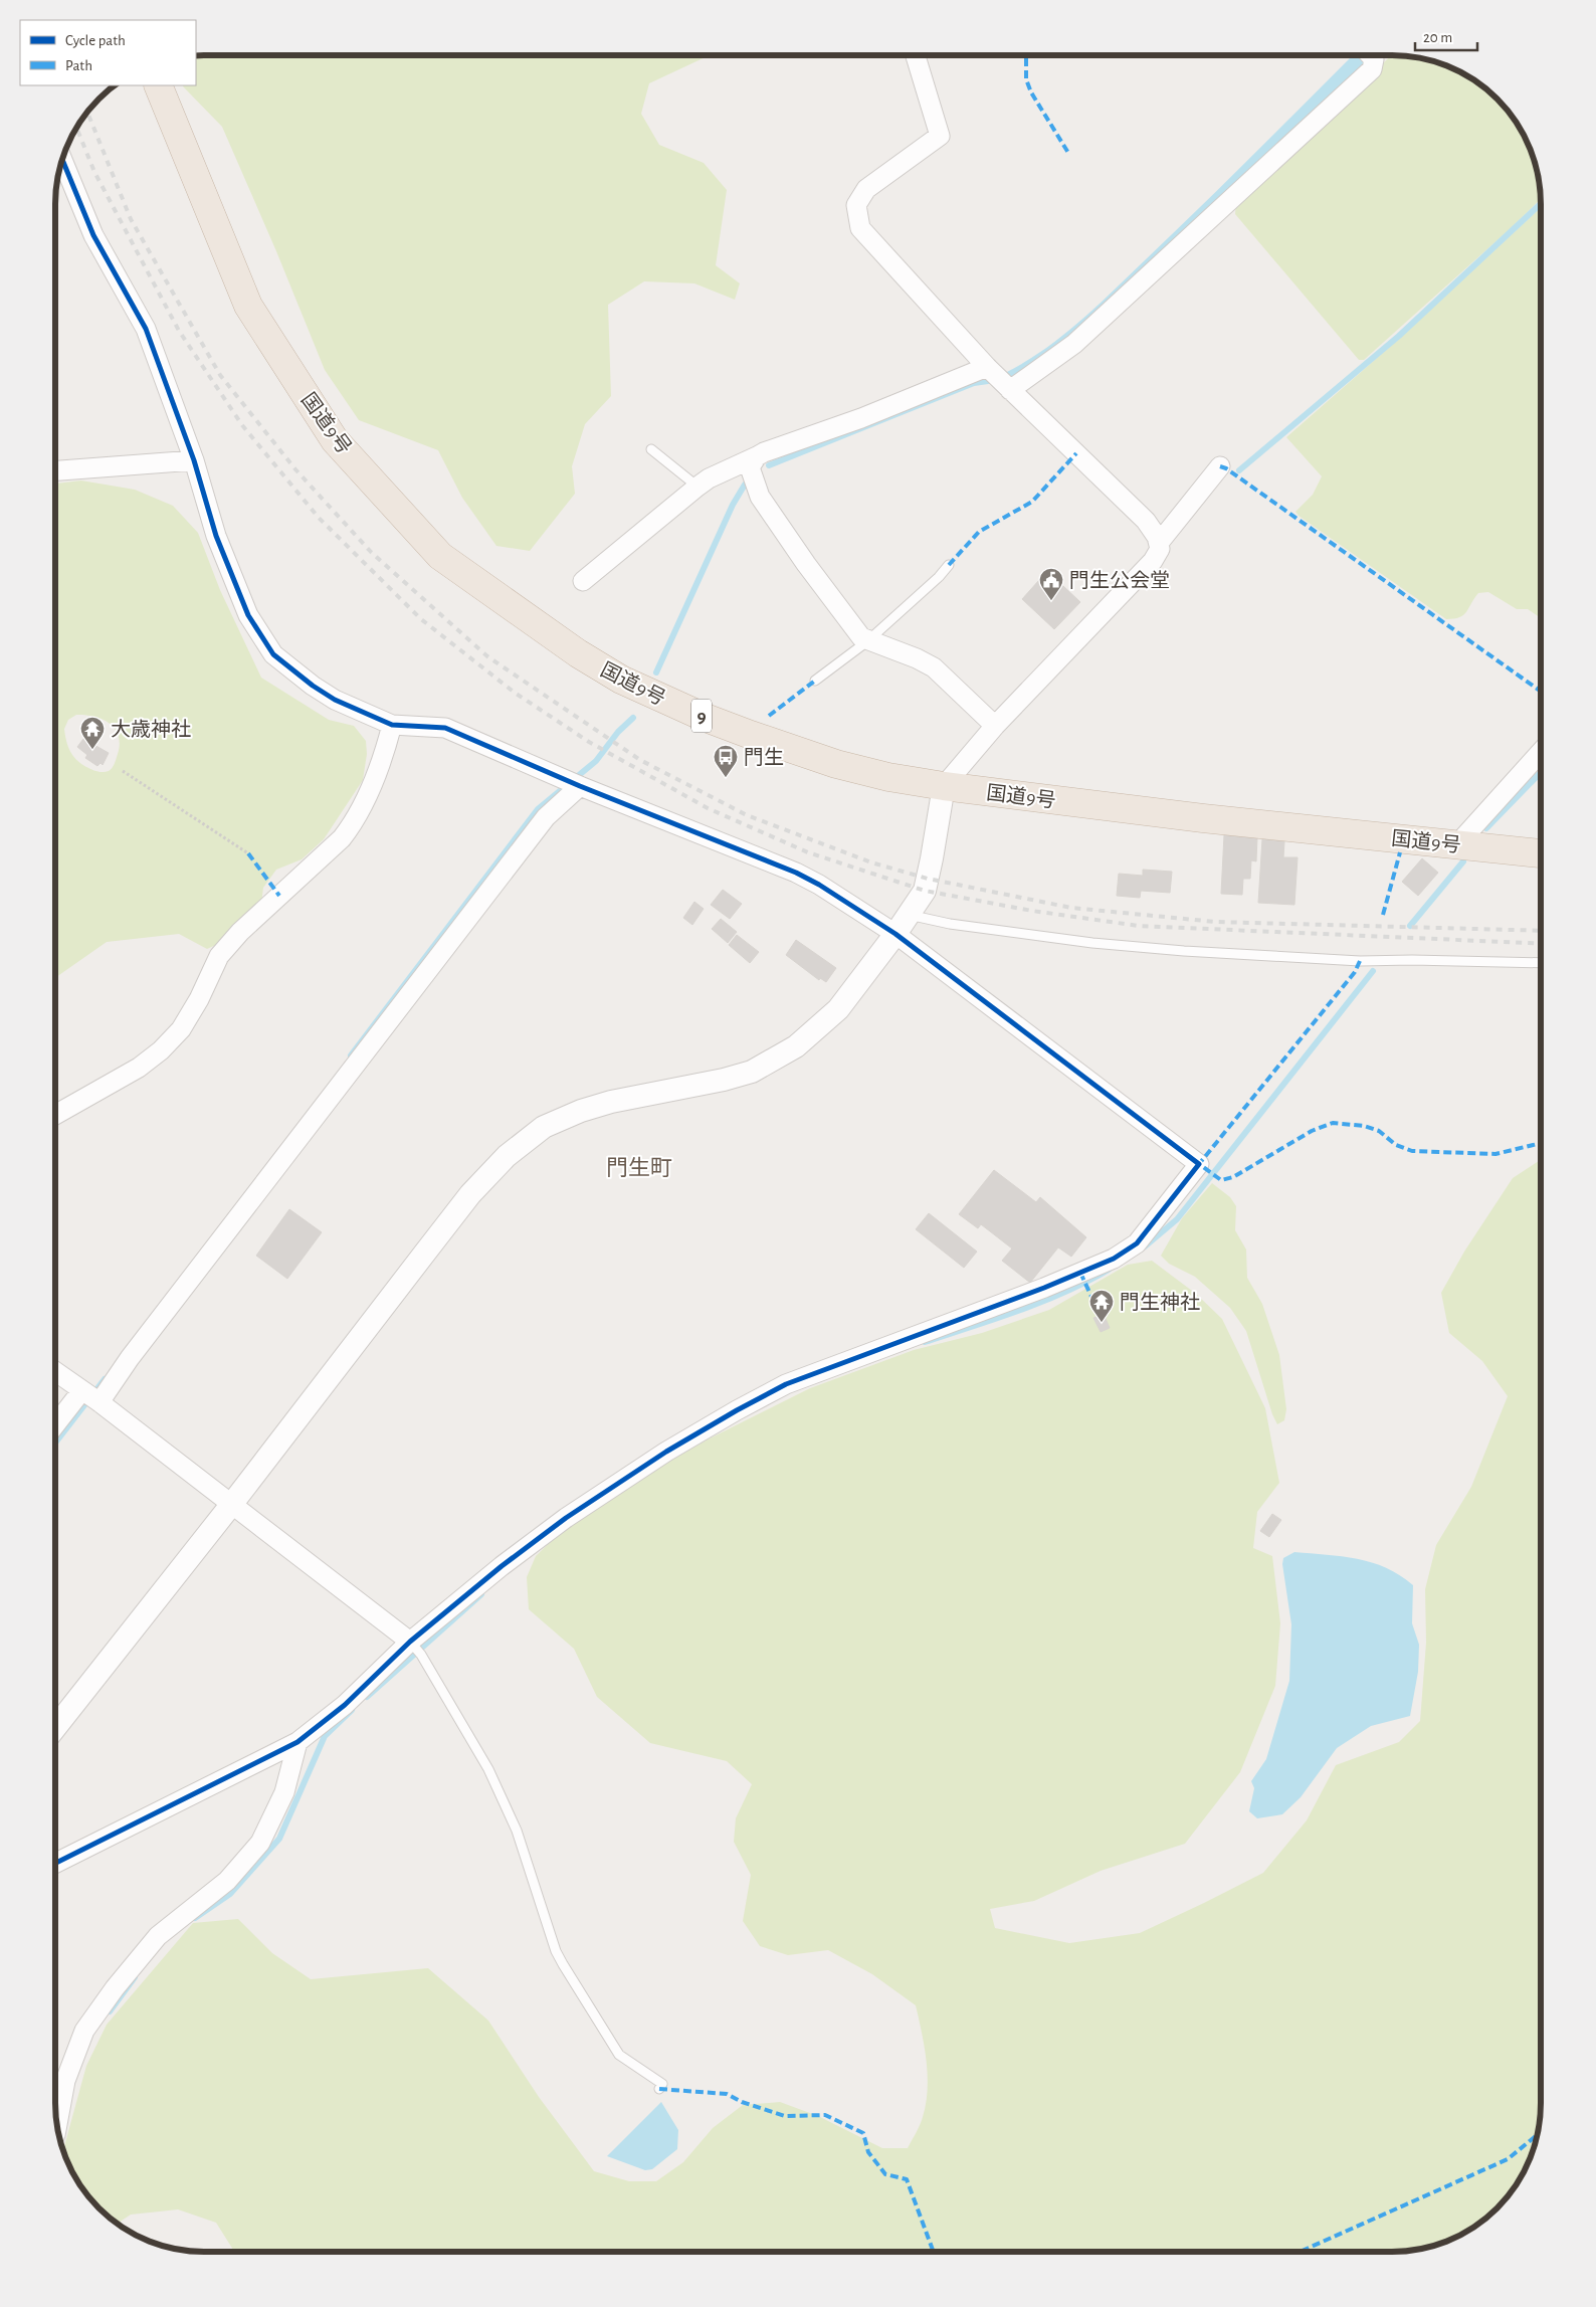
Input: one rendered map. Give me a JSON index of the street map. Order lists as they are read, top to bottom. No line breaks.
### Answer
{"streets":{"highway":["国道9号","9"]},"districts":["門生町"],"places":{"public building":["門生公会堂"],"temple":["大歳神社","門生神社"],"bus stop":["門生"]},"legend":["Cycle path","Path"],"scale_bar":"20 m"}
